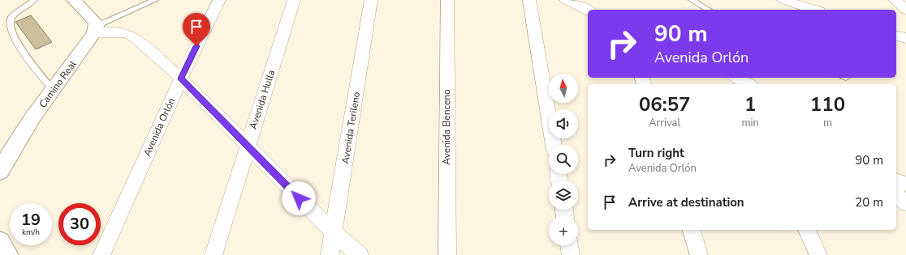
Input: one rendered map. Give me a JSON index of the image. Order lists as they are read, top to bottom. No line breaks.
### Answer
{"streets":{"street":["Camino Real","Avenida Hulla","Avenida Orlón","Avenida Benceno","Avenida Terileno"]},"north":"top","page":{"turn":["90 m","Avenida Orlón"],"map_buttons":"+","eta":["06:57","Arrival","1","min","110","m"],"list":[{"name":"Turn right","note":"Avenida Orlón","value":"90 m"},{"name":"Arrive at destination","value":"20 m"}],"speed":"19 km/h","limit":"30"}}
